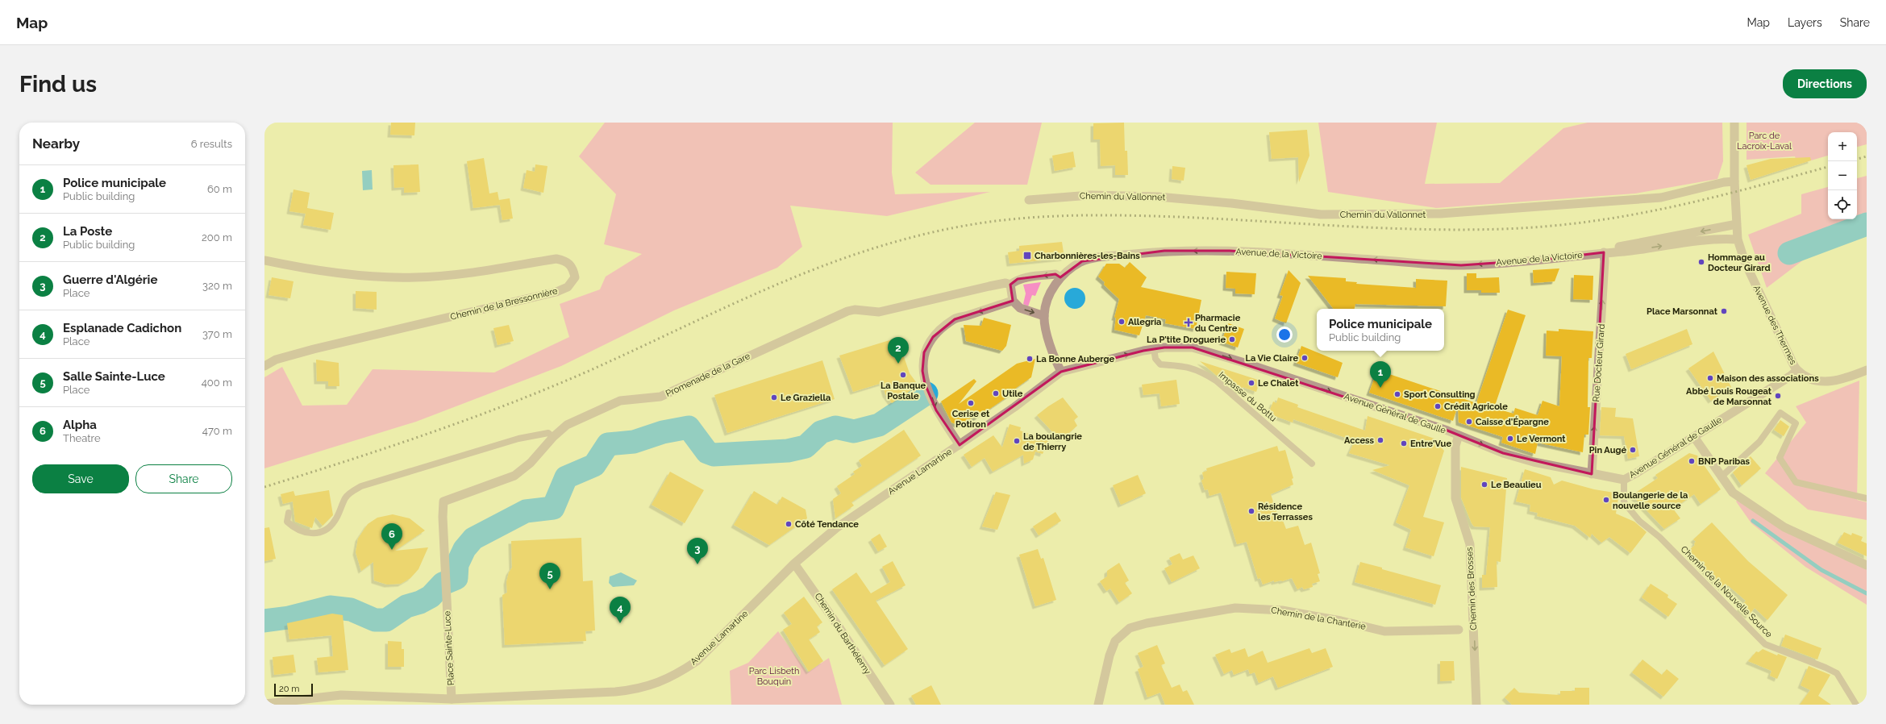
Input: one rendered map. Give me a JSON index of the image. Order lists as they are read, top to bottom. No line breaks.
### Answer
{"streets":{"street":["Chemin du Vallonnet","Avenue de la Victoire","Chemin de la Bressonnière","Avenue des Thermes","Rue Docteur Girard","Promenade de la Gare","Avenue Général de Gaulle","Avenue Lamartine","Chemin des Brosses","Chemin de la Chanterie","Chemin du Barthélemy","Place Sainte-Luce"],"lane":["Impasse du Bottu","Chemin de la Nouvelle Source"]},"crossings":[["Chemin du Vallonnet","Avenue des Thermes"],["Avenue de la Victoire","Avenue des Thermes"],["Avenue de la Victoire","Rue Docteur Girard"],["Avenue de la Victoire","Avenue Général de Gaulle"],["Avenue de la Victoire","Avenue Lamartine"],["Avenue des Thermes","Avenue Général de Gaulle"],["Rue Docteur Girard","Avenue Général de Gaulle"],["Promenade de la Gare","Place Sainte-Luce"],["Impasse du Bottu","Avenue Général de Gaulle"],["Avenue Général de Gaulle","Avenue Lamartine"],["Avenue Général de Gaulle","Chemin des Brosses"],["Avenue Général de Gaulle","Chemin de la Nouvelle Source"],["Avenue Lamartine","Chemin du Barthélemy"],["Avenue Lamartine","Place Sainte-Luce"]],"one_way":["Rue Docteur Girard","Avenue Général de Gaulle","Chemin des Brosses"],"parks":["Parc de Lacroix-Laval","Parc Lisbeth Bouquin"],"places":{"transit":["Charbonnières-les-Bains"],"other":["Hommage au Docteur Girard","Place Marsonnat","Allegria","La P'tite Droguerie","La Vie Claire","La Bonne Auberge","La Banque Postale","Maison des associations","Le Chalet","Utile","Sport Consulting","Abbé Louis Rougeat de Marsonnat","Le Graziella","Cerise et Potiron","Crédit Agricole","Caisse d'Épargne","Le Vermont","Access","La boulangrie de Thierry","Entre'Vue","Pin Augé","BNP Paribas","Le Beaulieu","Boulangerie de la nouvelle source","Résidence les Terrasses","Côté Tendance"],"health":["Pharmacie du Centre"]},"scale_bar":"20 m","page":{"header":"Map","nav":["Map","Layers","Share"],"buttons":["Directions",["Save","Share"]],"title":"Find us","heading":["Nearby","6 results"],"map_buttons":["+","−"],"list":[{"mark":"1","name":"Police municipale","note":"Public building","value":"60 m"},{"mark":"2","name":"La Poste","note":"Public building","value":"200 m"},{"mark":"3","name":"Guerre d'Algérie","note":"Place","value":"320 m"},{"mark":"4","name":"Esplanade Cadichon","note":"Place","value":"370 m"},{"mark":"5","name":"Salle Sainte-Luce","note":"Place","value":"400 m"},{"mark":"6","name":"Alpha","note":"Theatre","value":"470 m"}],"popup":["Police municipale","Public building"],"pins":["2","1","6","3","5","4"],"scale":"20 m"}}
